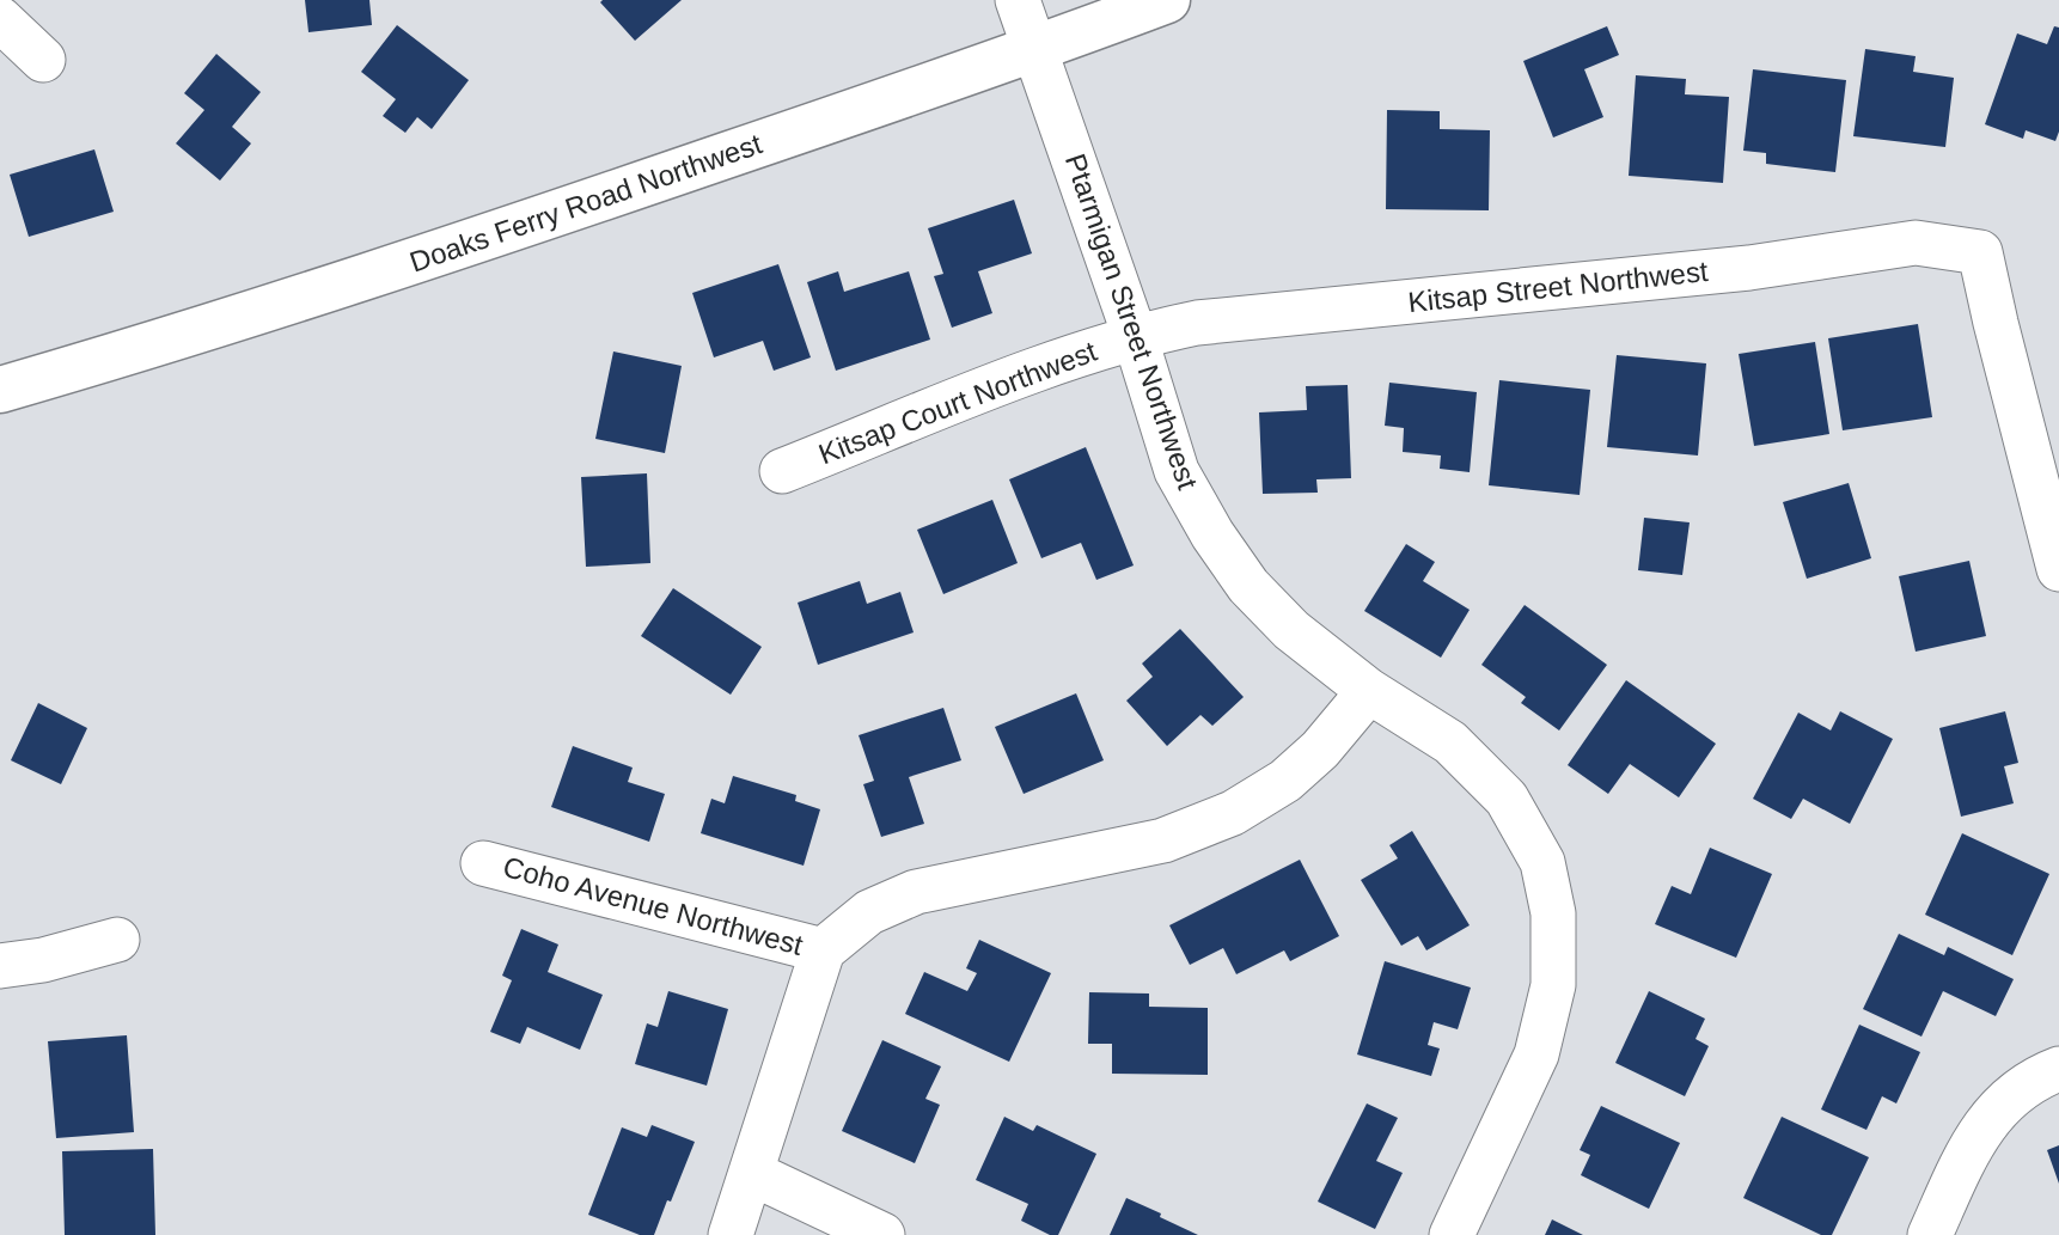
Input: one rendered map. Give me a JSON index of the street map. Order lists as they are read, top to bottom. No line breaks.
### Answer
{"streets":{"main road":["Doaks Ferry Road Northwest"],"street":["Kitsap Street Northwest","Ptarmigan Street Northwest","Kitsap Court Northwest","Coho Avenue Northwest"]},"crossings":[["Doaks Ferry Road Northwest","Ptarmigan Street Northwest"],["Kitsap Street Northwest","Ptarmigan Street Northwest"],["Kitsap Street Northwest","Kitsap Court Northwest"],["Ptarmigan Street Northwest","Kitsap Court Northwest"]]}
